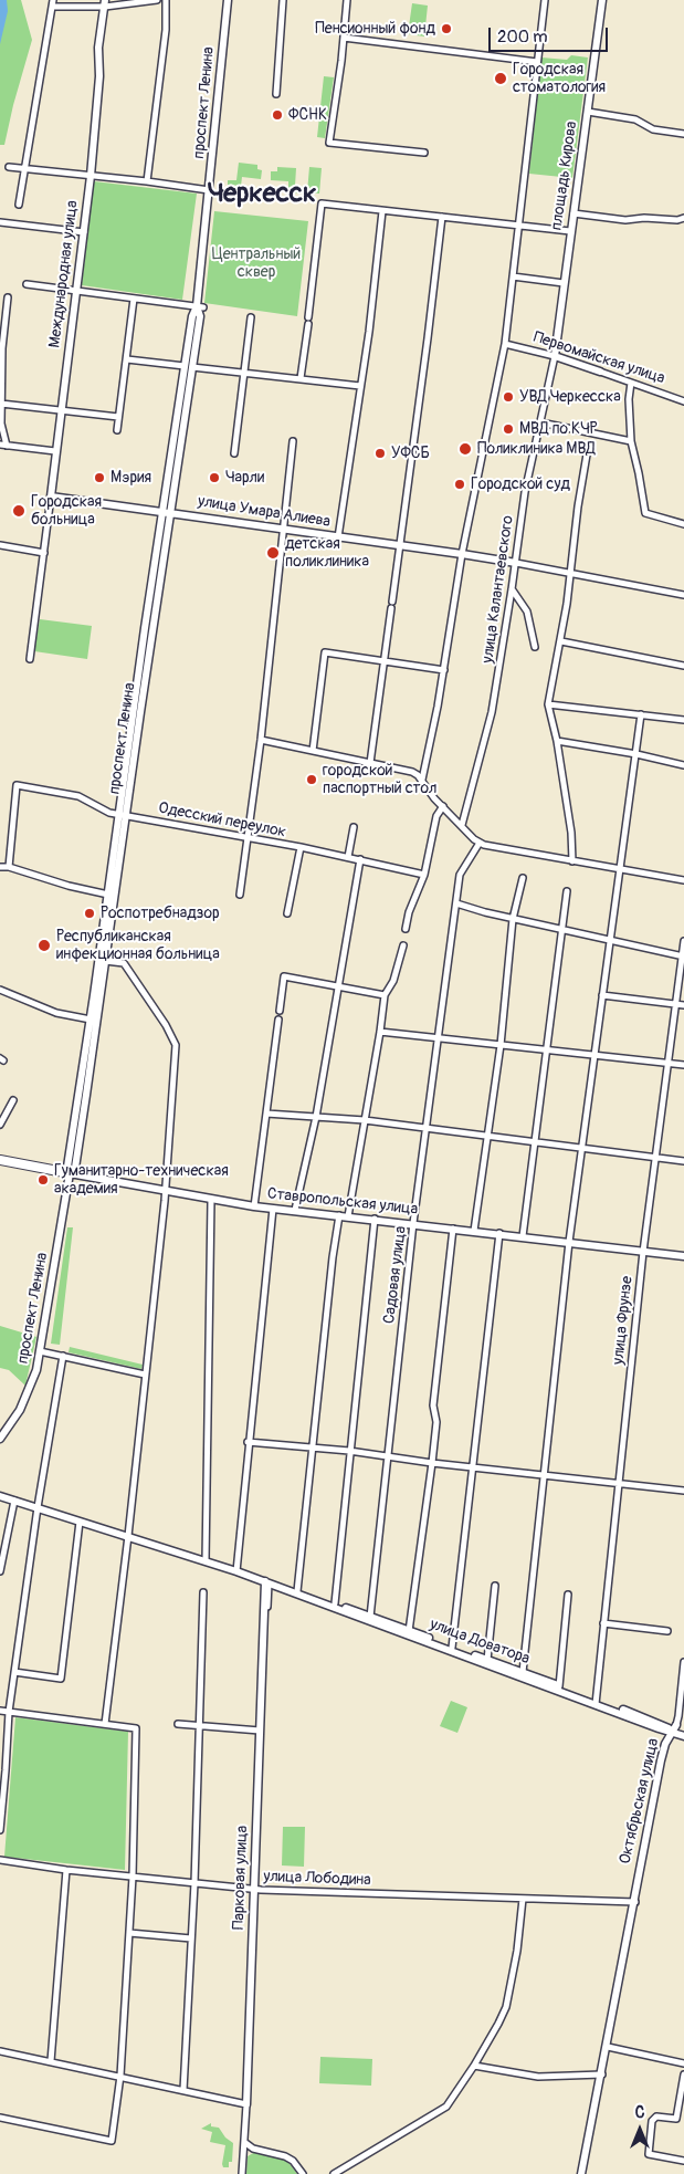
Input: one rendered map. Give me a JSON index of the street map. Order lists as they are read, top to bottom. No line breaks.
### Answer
{"streets":{"highway":["Ставропольская улица"],"main road":["проспект Ленина","площадь Кирова","Международная улица","Первомайская улица","улица Умара Алиева","улица Доватора","Октябрьская улица","Парковая улица"],"street":["улица Калантаевского","Одесский переулок","Садовая улица","улица Фрунзе","улица Лободина"]},"crossings":[["проспект Ленина","улица Умара Алиева"],["проспект Ленина","Одесский переулок"],["проспект Ленина","Ставропольская улица"],["площадь Кирова","Первомайская улица"],["площадь Кирова","улица Калантаевского"],["Международная улица","улица Умара Алиева"],["Первомайская улица","улица Калантаевского"],["улица Умара Алиева","улица Калантаевского"],["Ставропольская улица","Садовая улица"],["Ставропольская улица","улица Фрунзе"],["Садовая улица","улица Доватора"],["улица Фрунзе","улица Доватора"],["улица Доватора","Октябрьская улица"],["улица Доватора","Парковая улица"],["Октябрьская улица","улица Лободина"],["Парковая улица","улица Лободина"]],"districts":["Черкесск"],"parks":["Центральный сквер"],"places":["Пенсионный фонд","Городская стоматология","ФСНК","УВД Черкесска","МВД по КЧР","Поликлиника МВД","УФСБ","Мэрия","Чарли","Городской суд","Городская больница","детская поликлиника","городской паспортный стол","Роспотребнадзор","Республиканская инфекционная больница","Гуманитарно-техническая академия"],"scale_bar":"200 m","north":"top"}
